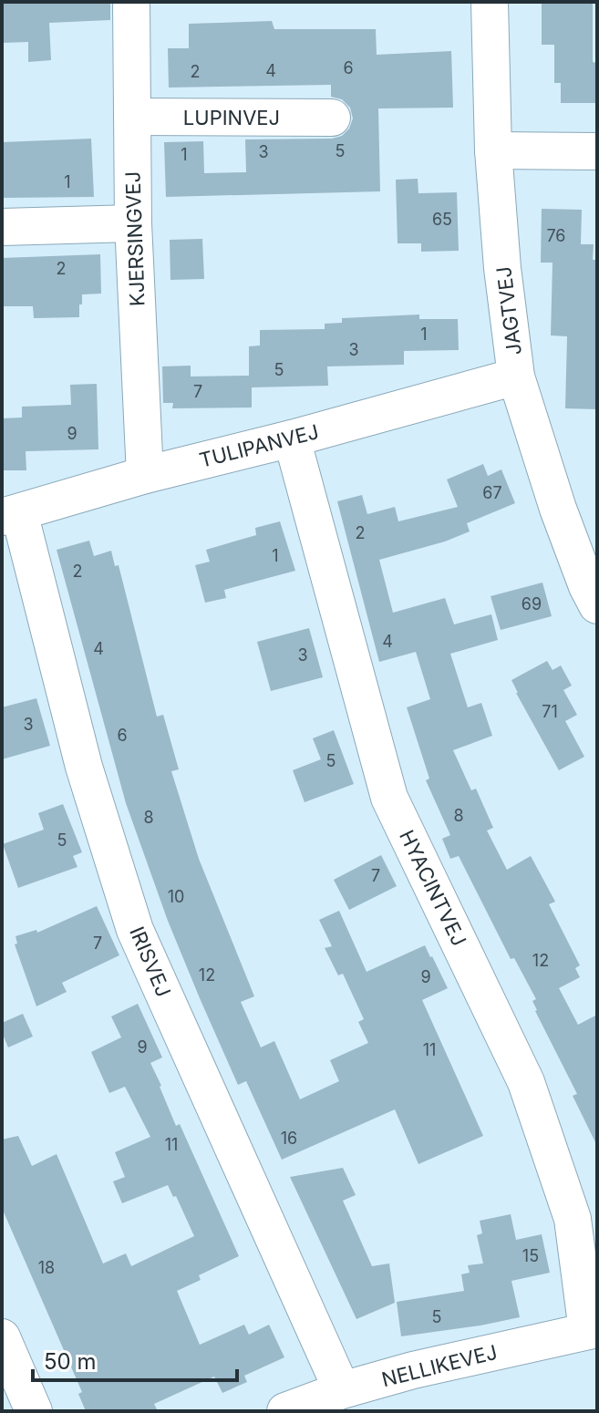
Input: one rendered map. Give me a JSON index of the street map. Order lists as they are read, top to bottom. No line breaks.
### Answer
{"streets":{"street":["LUPINVEJ","KJERSINGVEJ","JAGTVEJ","TULIPANVEJ","HYACINTVEJ","IRISVEJ","NELLIKEVEJ"]},"crossings":[["LUPINVEJ","KJERSINGVEJ"],["KJERSINGVEJ","TULIPANVEJ"],["JAGTVEJ","TULIPANVEJ"],["TULIPANVEJ","HYACINTVEJ"],["TULIPANVEJ","IRISVEJ"],["HYACINTVEJ","NELLIKEVEJ"],["IRISVEJ","NELLIKEVEJ"]],"house_numbers":["6","4","2","5","3","1","1","65","76","2","1","3","5","7","9","67","2","1","2","69","4","4","3","71","3","6","5","8","8","5","7","10","7","12","12","9","9","11","16","11","15","18","5"],"scale_bar":"50 m"}
